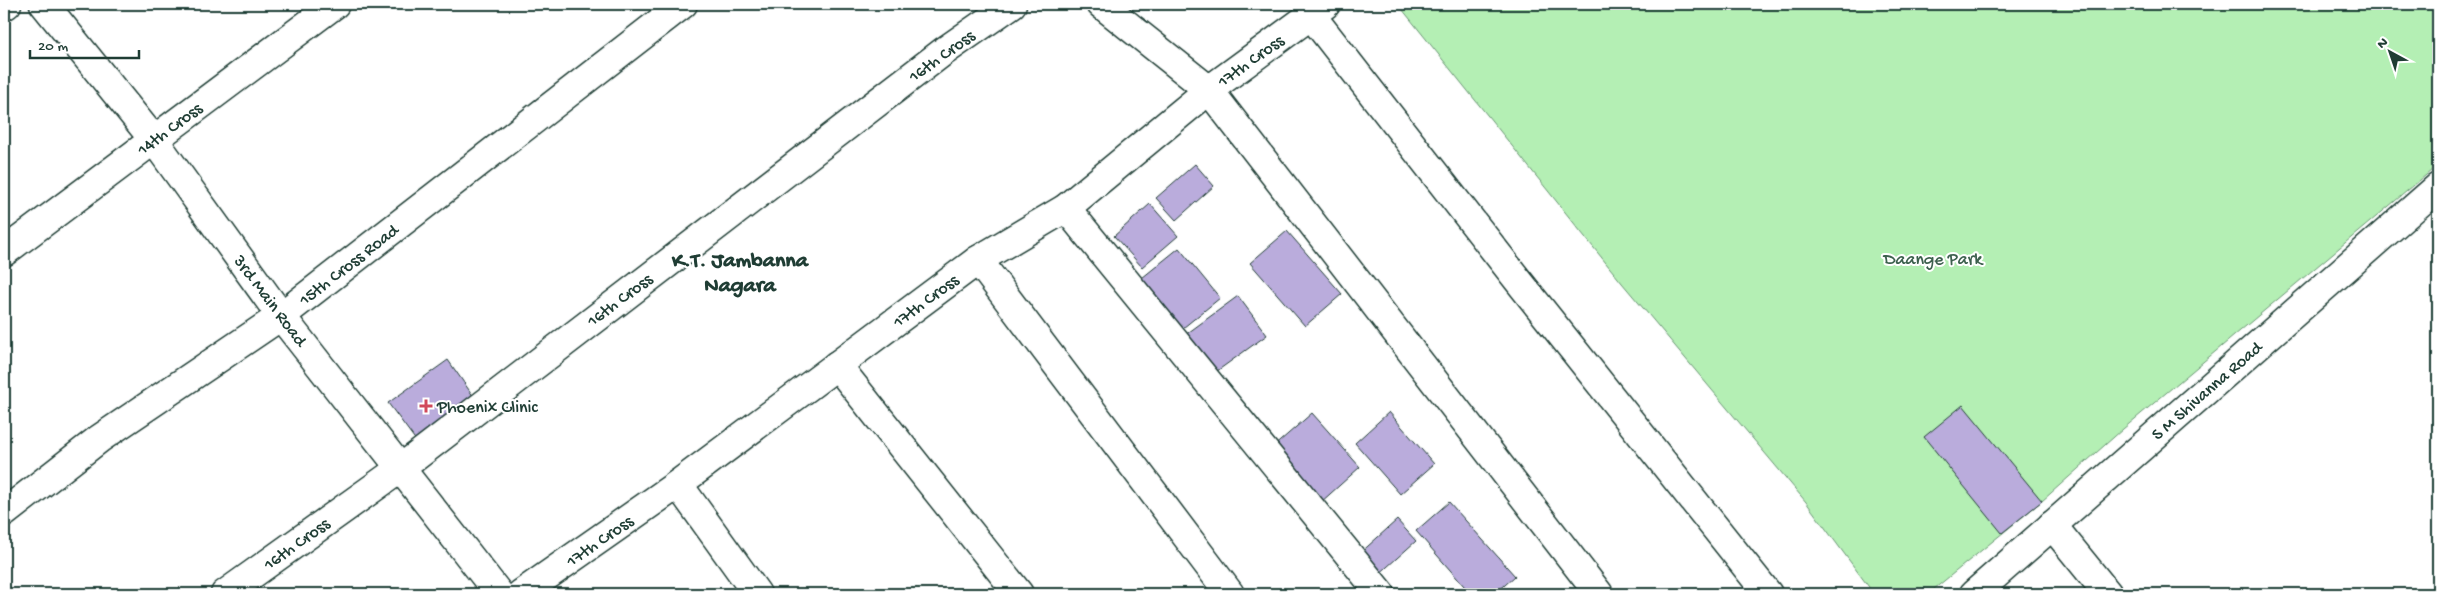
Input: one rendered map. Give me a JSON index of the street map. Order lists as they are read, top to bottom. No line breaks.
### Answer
{"streets":{"street":["16th Cross","17th Cross","14th Cross","15th Cross Road","3rd Main Road","S M Shivanna Road"]},"crossings":[["16th Cross","3rd Main Road"],["14th Cross","3rd Main Road"],["15th Cross Road","3rd Main Road"]],"districts":["K.T. Jambanna Nagara"],"parks":["Daange Park"],"places":{"health":["Phoenix Clinic"]},"scale_bar":"20 m","north":"top left"}
